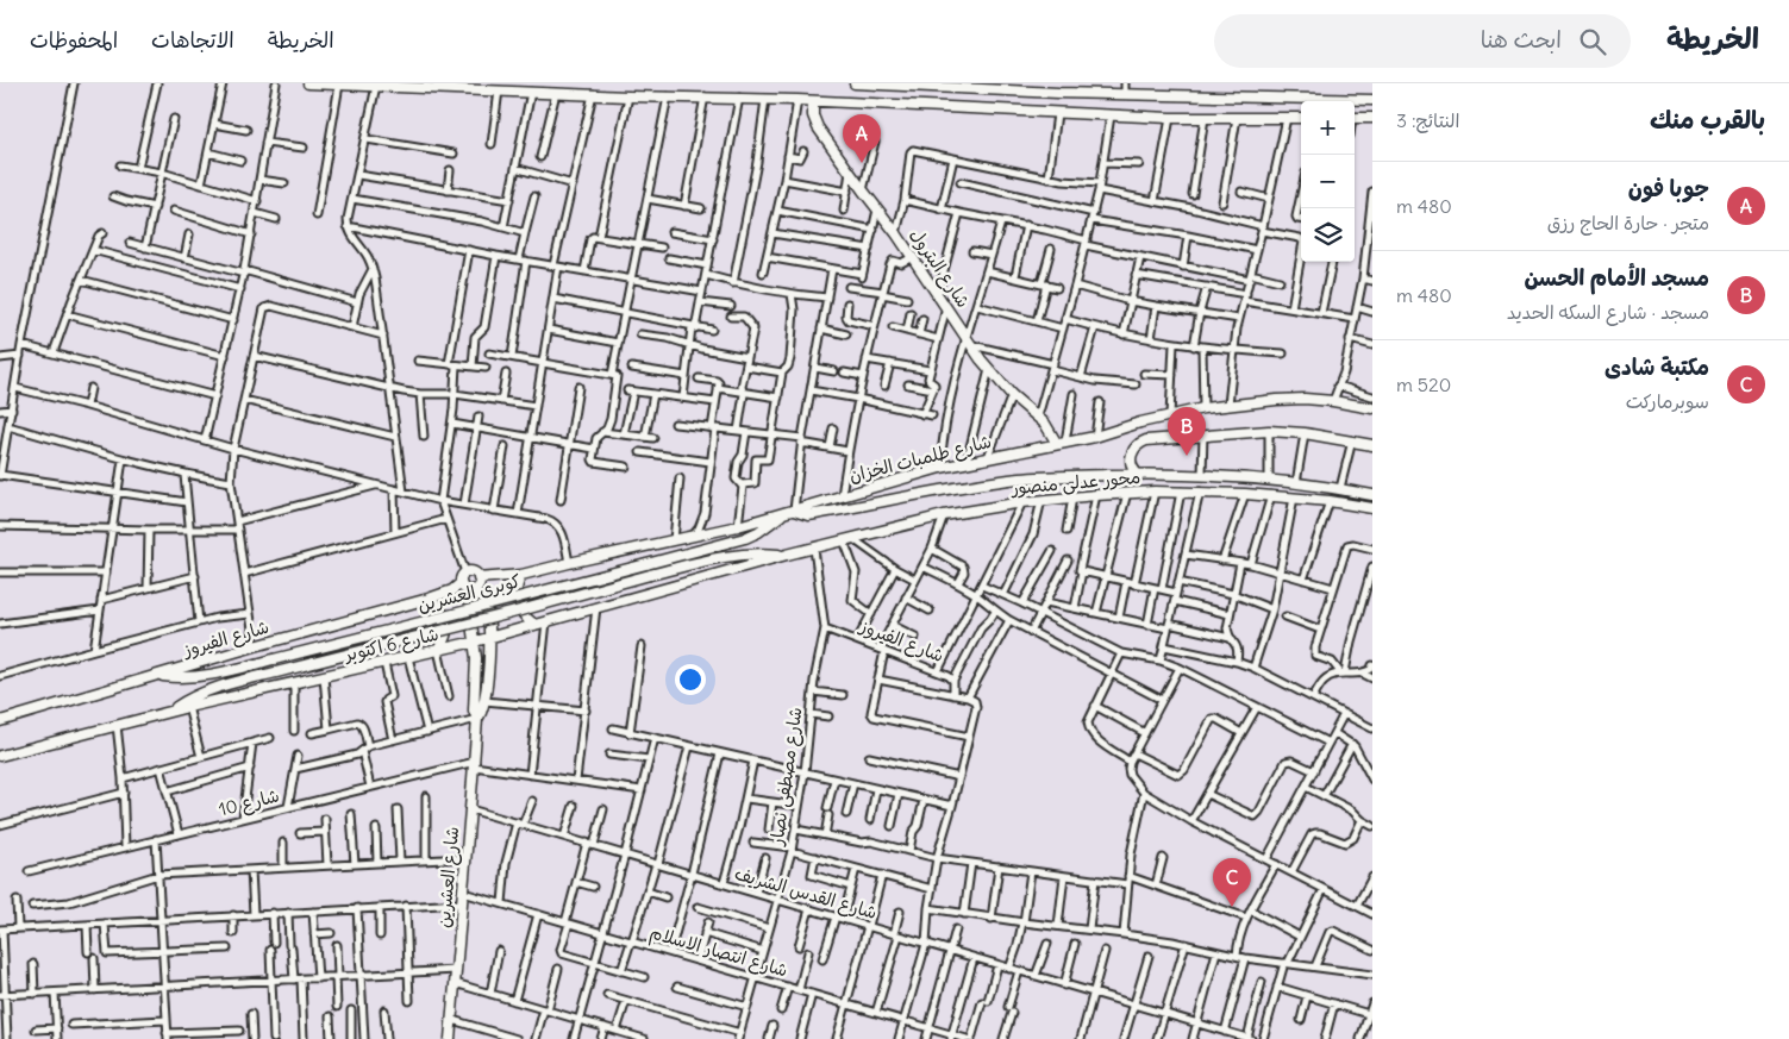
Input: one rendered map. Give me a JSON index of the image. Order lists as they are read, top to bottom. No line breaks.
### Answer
{"streets":{"main road":["شارع البترول","شارع طلمبات الخزان","محور عدلى منصور","كوبرى العشرين","شارع الفيروز","شارع 6 اكتوبر","شارع العشرين"],"street":["شارع مصطفى نصار","شارع 10","شارع القدس الشريف","شارع انتصار الاسلام"]},"crossings":[["شارع البترول","شارع طلمبات الخزان"],["شارع طلمبات الخزان","محور عدلى منصور"],["شارع طلمبات الخزان","كوبرى العشرين"],["شارع طلمبات الخزان","شارع الفيروز"],["شارع طلمبات الخزان","شارع العشرين"],["محور عدلى منصور","كوبرى العشرين"],["محور عدلى منصور","شارع 6 اكتوبر"],["محور عدلى منصور","شارع مصطفى نصار"],["كوبرى العشرين","شارع الفيروز"],["كوبرى العشرين","شارع 6 اكتوبر"],["شارع الفيروز","شارع مصطفى نصار"],["شارع الفيروز","شارع العشرين"],["شارع 6 اكتوبر","شارع العشرين"],["شارع مصطفى نصار","شارع القدس الشريف"],["شارع مصطفى نصار","شارع انتصار الاسلام"],["شارع 10","شارع العشرين"],["شارع العشرين","شارع القدس الشريف"],["شارع العشرين","شارع انتصار الاسلام"]],"page":{"header":"الخريطة","search":"ابحث هنا","nav":["الخريطة","الاتجاهات","المحفوظات"],"heading":["بالقرب منك","النتائج: 3"],"map_buttons":["+","−"],"pins":["A","B","C"],"list":[{"mark":"A","name":"جوبا فون","note":"متجر · حارة الحاج رزق","value":"480 m"},{"mark":"B","name":"مسجد الأمام الحسن","note":"مسجد · شارع السكه الحديد","value":"480 m"},{"mark":"C","name":"مكتبة شادى","note":"سوبرماركت","value":"520 m"}]}}
